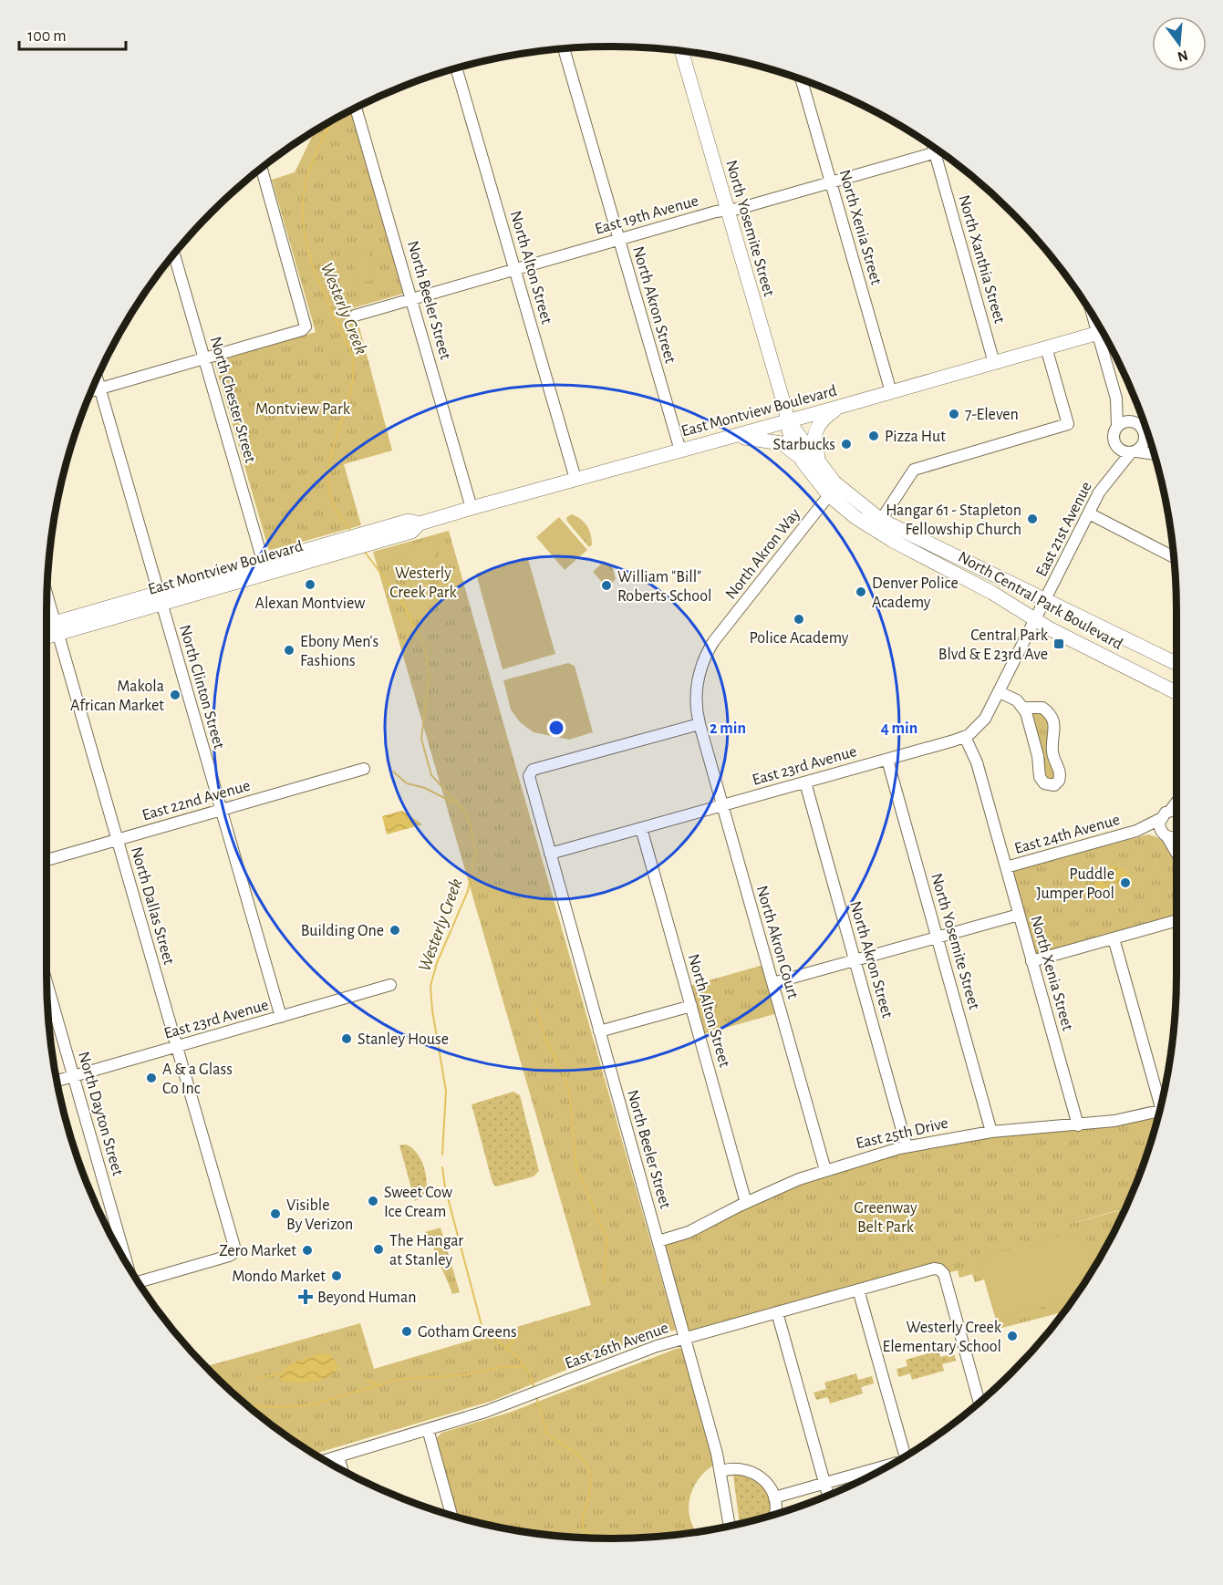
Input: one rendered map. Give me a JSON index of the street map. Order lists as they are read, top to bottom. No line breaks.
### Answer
{"streets":{"main road":["North Yosemite Street","East Montview Boulevard","North Central Park Boulevard"],"street":["East 19th Avenue","North Xenia Street","North Xanthia Street","North Alton Street","North Beeler Street","North Akron Street","North Chester Street","East 21st Avenue","North Akron Way","North Clinton Street","East 23rd Avenue","East 22nd Avenue","East 24th Avenue","North Dallas Street","North Akron Court","North Dayton Street","East 25th Drive","East 26th Avenue"]},"crossings":[["East 19th Avenue","North Xenia Street"],["East 19th Avenue","North Yosemite Street"],["East 19th Avenue","North Xanthia Street"],["East 19th Avenue","North Alton Street"],["East 19th Avenue","North Beeler Street"],["East 19th Avenue","North Akron Street"],["North Xenia Street","East Montview Boulevard"],["North Xenia Street","East 23rd Avenue"],["North Xenia Street","East 24th Avenue"],["North Xenia Street","East 25th Drive"],["North Yosemite Street","East Montview Boulevard"],["North Yosemite Street","North Central Park Boulevard"],["North Yosemite Street","East 23rd Avenue"],["North Yosemite Street","East 25th Drive"],["North Xanthia Street","East Montview Boulevard"],["North Alton Street","East Montview Boulevard"],["North Alton Street","East 23rd Avenue"],["North Alton Street","East 25th Drive"],["North Beeler Street","East Montview Boulevard"],["North Beeler Street","North Akron Way"],["North Beeler Street","East 23rd Avenue"],["North Beeler Street","North Akron Court"],["North Beeler Street","East 25th Drive"],["North Beeler Street","East 26th Avenue"],["North Akron Street","East Montview Boulevard"],["North Akron Street","East 23rd Avenue"],["North Akron Street","East 25th Drive"],["North Chester Street","East Montview Boulevard"],["East Montview Boulevard","North Central Park Boulevard"],["East Montview Boulevard","North Clinton Street"],["East Montview Boulevard","North Dallas Street"],["East 21st Avenue","North Central Park Boulevard"],["East 21st Avenue","East 23rd Avenue"],["North Akron Way","North Central Park Boulevard"],["North Akron Way","North Akron Court"],["North Central Park Boulevard","East 23rd Avenue"],["North Clinton Street","East 23rd Avenue"],["North Clinton Street","East 22nd Avenue"],["East 23rd Avenue","North Dallas Street"],["East 23rd Avenue","North Akron Court"],["East 23rd Avenue","North Dayton Street"],["East 22nd Avenue","North Dallas Street"],["North Akron Court","East 25th Drive"]],"water":["Westerly Creek"],"parks":["Montview Park","Westerly Creek Park","Greenway Belt Park"],"places":{"other":["7-Eleven","Pizza Hut","Starbucks","Hangar 61 - Stapleton Fellowship Church","Alexan Montview","William \"Bill\" Roberts School","Denver Police Academy","Police Academy","Ebony Men's Fashions","Makola African Market","Puddle Jumper Pool","Building One","Stanley House","A & a Glass Co Inc","Sweet Cow Ice Cream","Visible By Verizon","The Hangar at Stanley","Zero Market","Mondo Market","Gotham Greens","Westerly Creek Elementary School"],"transit":["Central Park Blvd & E 23rd Ave"],"health":["Beyond Human"]},"scale_bar":"100 m","north":"bottom","rings":["2 min","4 min"]}
